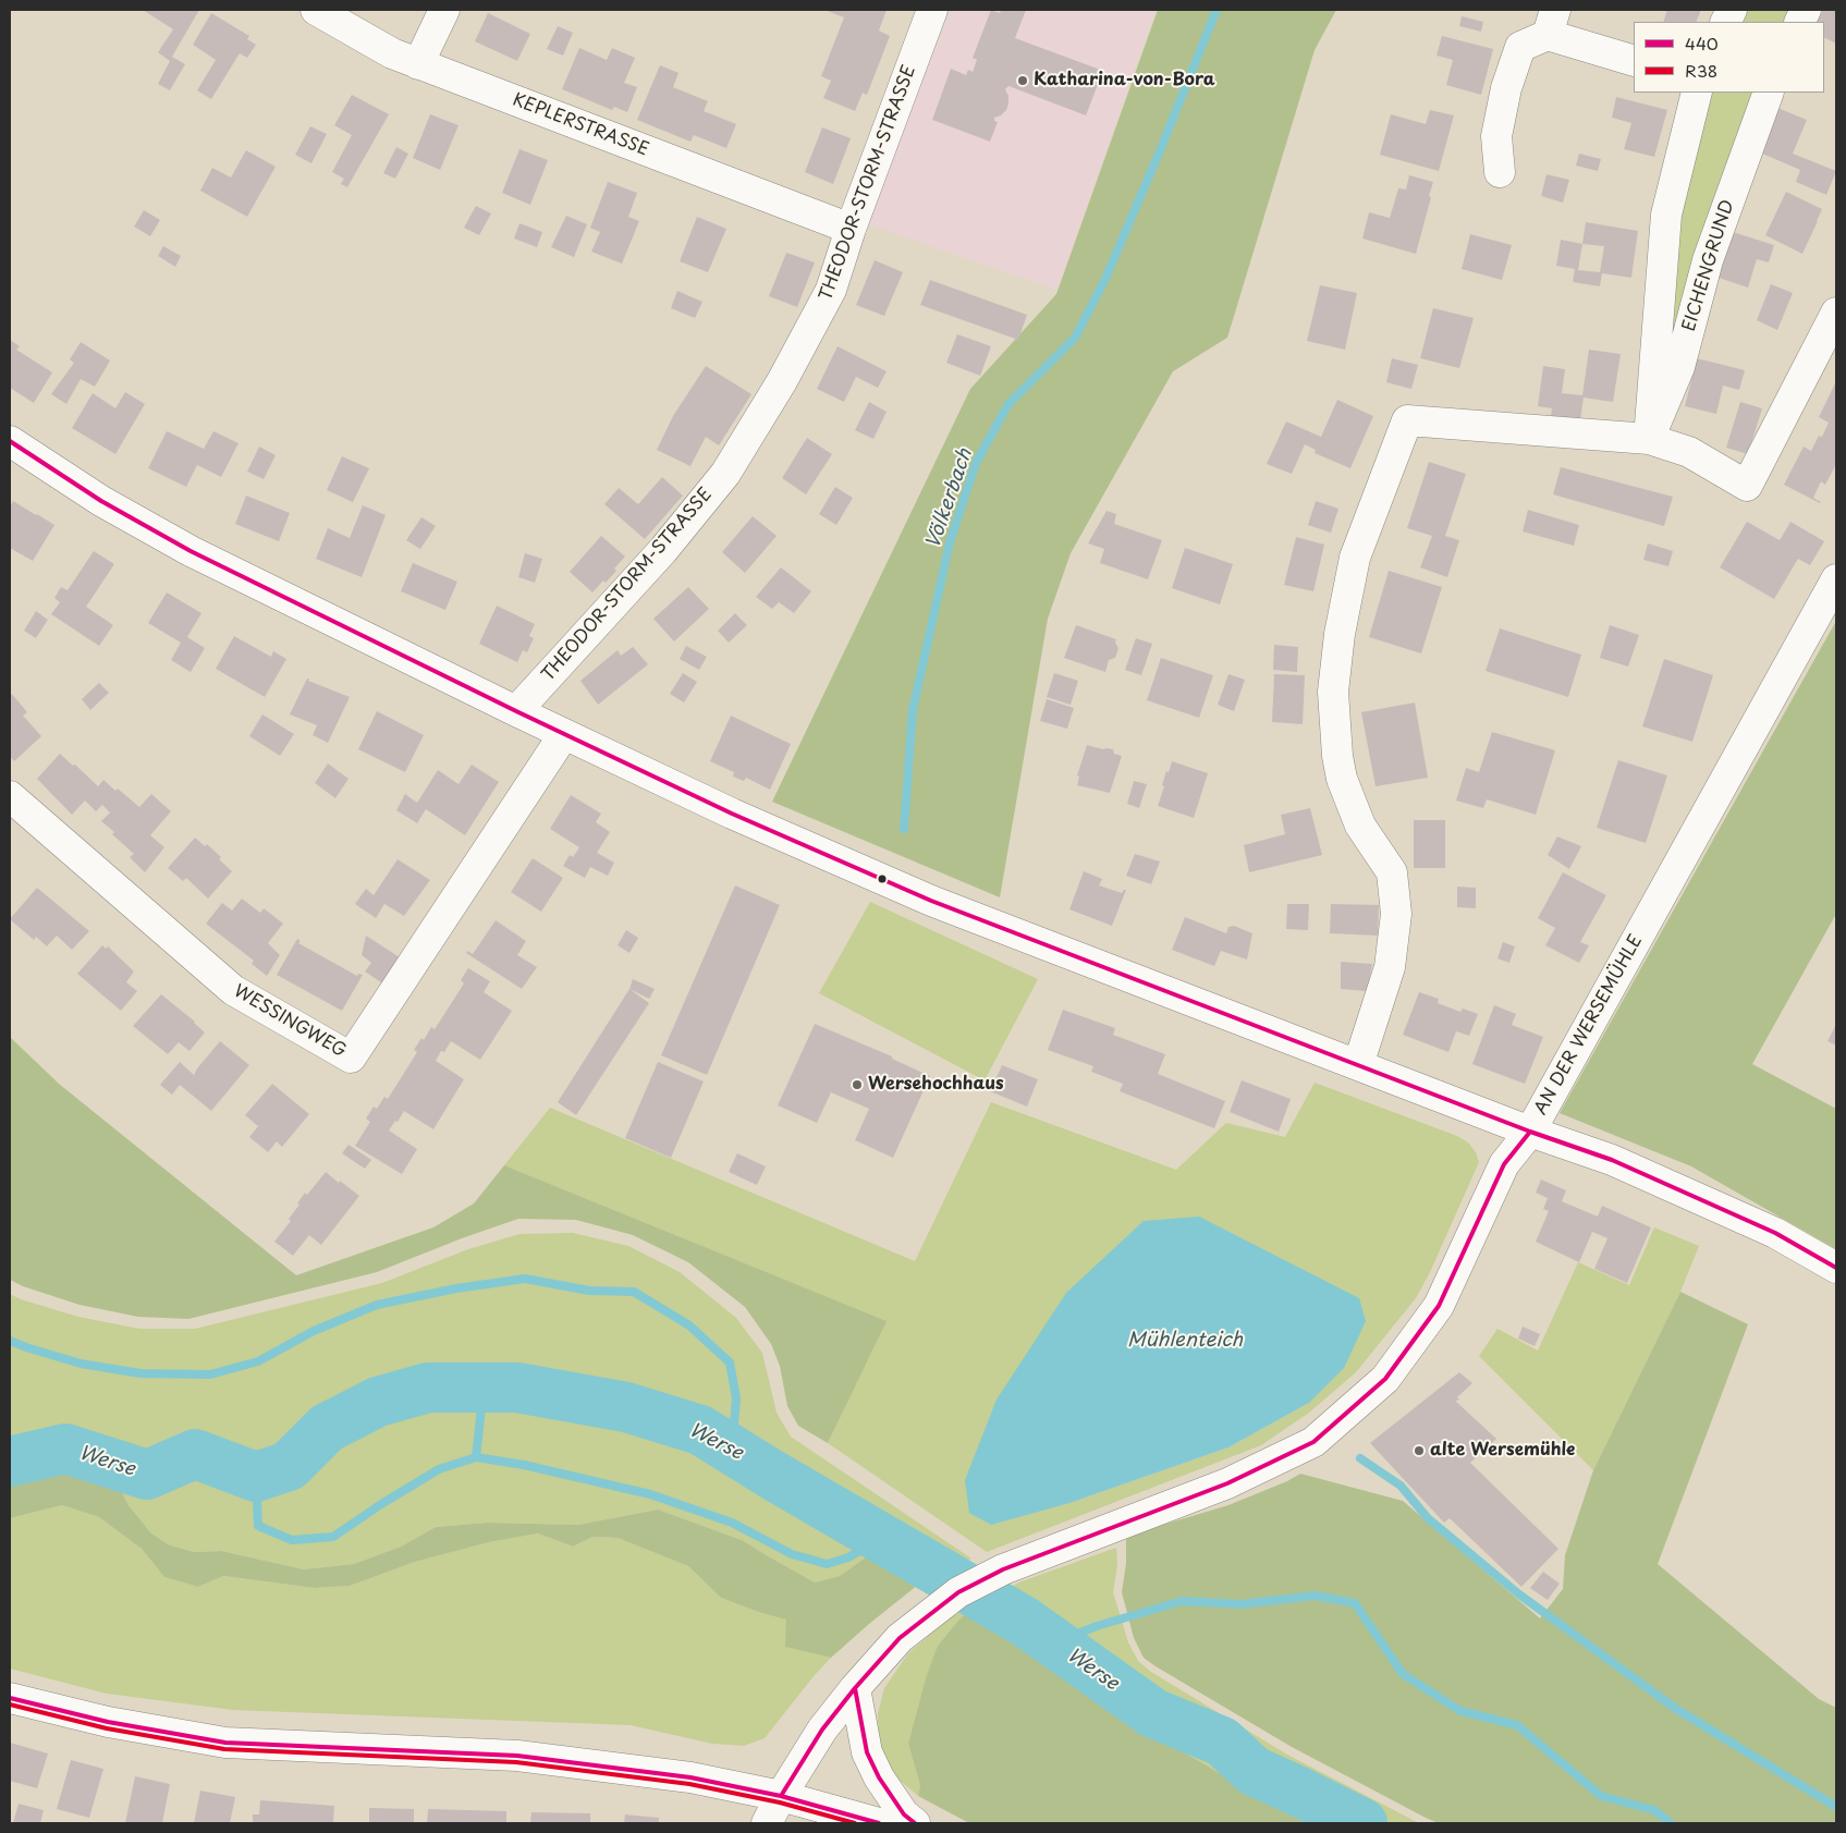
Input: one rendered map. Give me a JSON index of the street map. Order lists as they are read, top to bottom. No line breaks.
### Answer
{"streets":{"street":["KEPLERSTRASSE","THEODOR-STORM-STRASSE","EICHENGRUND","WESSINGWEG","AN DER WERSEMÜHLE"]},"crossings":[["KEPLERSTRASSE","THEODOR-STORM-STRASSE"]],"water":["Völkerbach","Mühlenteich","Werse"],"places":["Katharina-von-Bora","Wersehochhaus","alte Wersemühle"],"lines":["transit line 440","transit line R38"],"legend":["440","R38"]}
